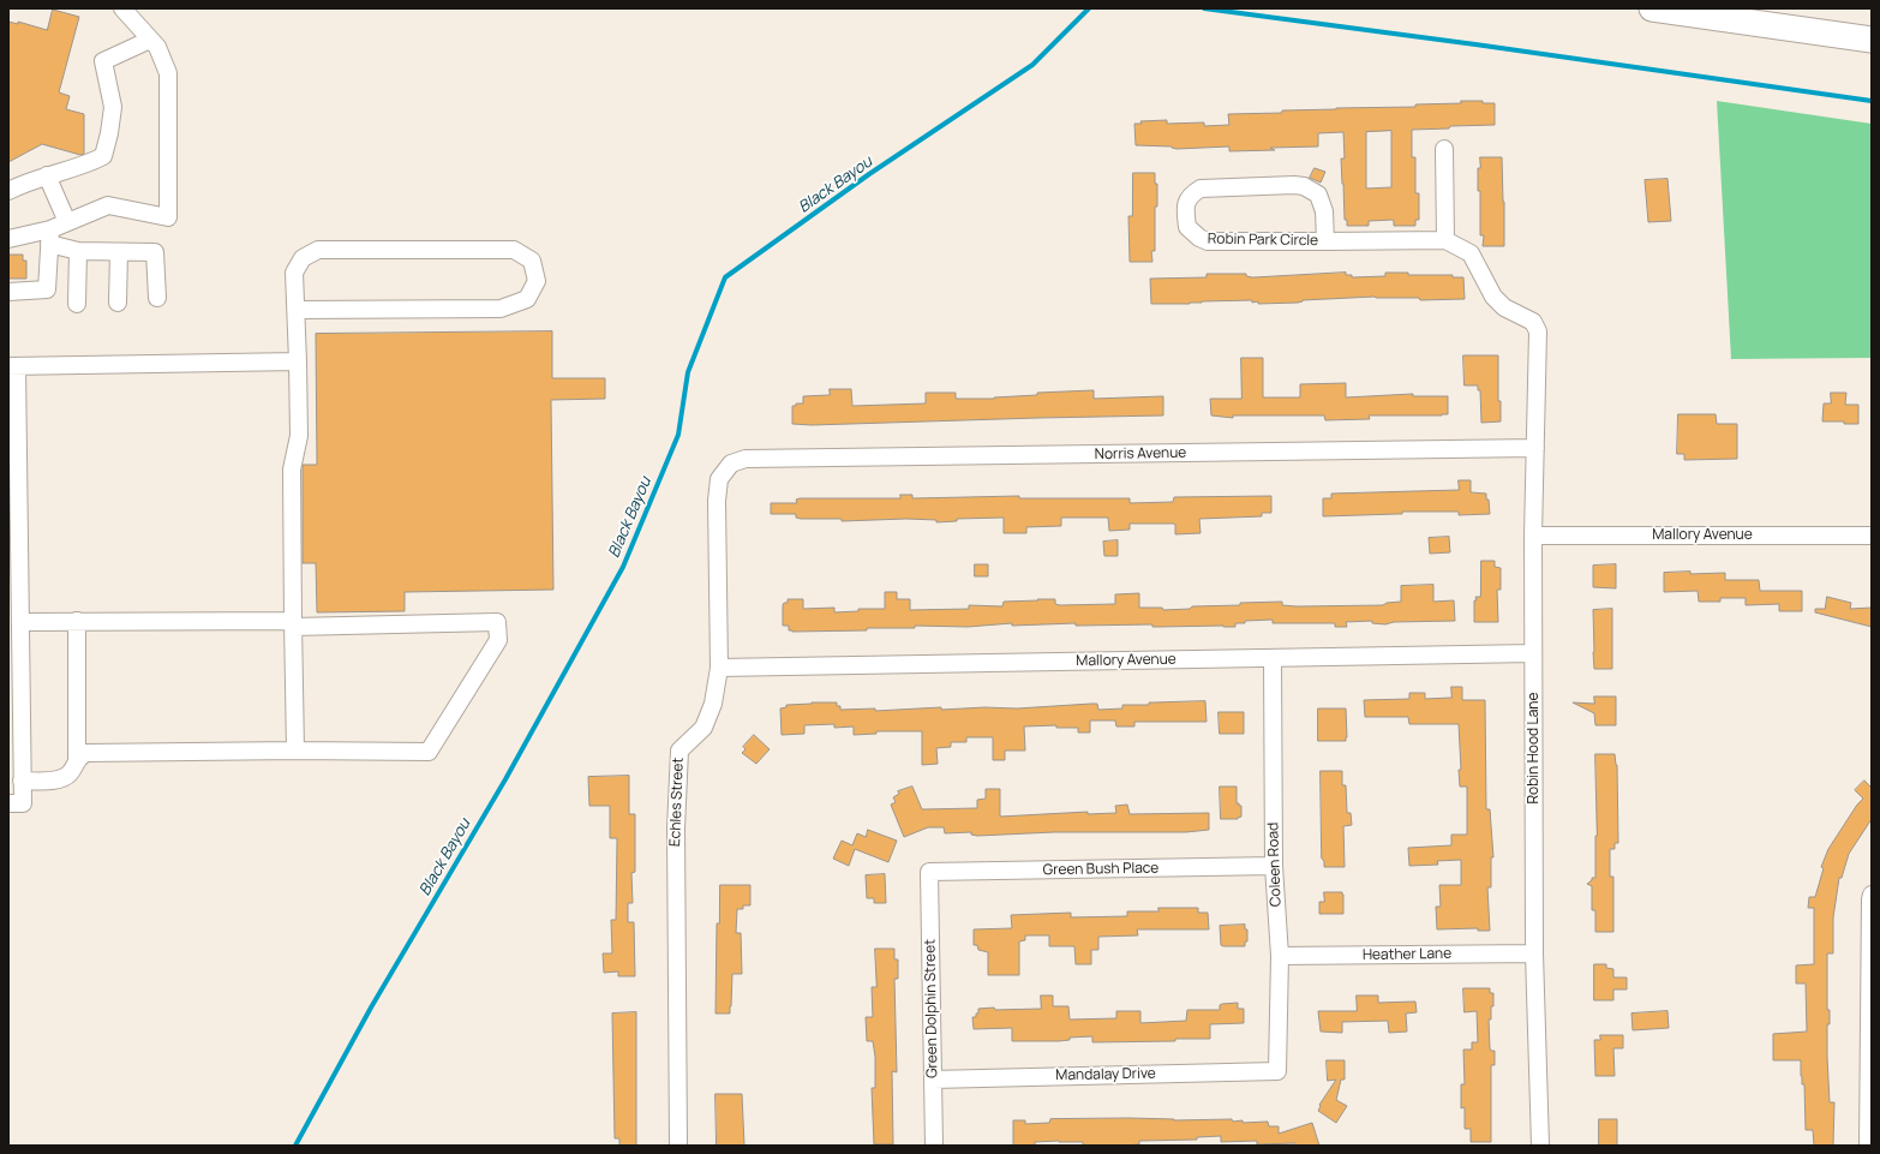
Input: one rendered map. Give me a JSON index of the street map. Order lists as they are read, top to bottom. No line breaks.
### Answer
{"streets":{"street":["Robin Park Circle","Norris Avenue","Mallory Avenue","Robin Hood Lane","Echles Street","Coleen Road","Green Bush Place","Heather Lane","Green Dolphin Street","Mandalay Drive"]},"crossings":[["Robin Park Circle","Robin Hood Lane"],["Norris Avenue","Robin Hood Lane"],["Norris Avenue","Echles Street"],["Mallory Avenue","Robin Hood Lane"],["Mallory Avenue","Echles Street"],["Mallory Avenue","Coleen Road"],["Robin Hood Lane","Heather Lane"],["Coleen Road","Green Bush Place"],["Coleen Road","Heather Lane"],["Coleen Road","Mandalay Drive"],["Green Bush Place","Green Dolphin Street"],["Green Dolphin Street","Mandalay Drive"]],"water":["Black Bayou"]}
